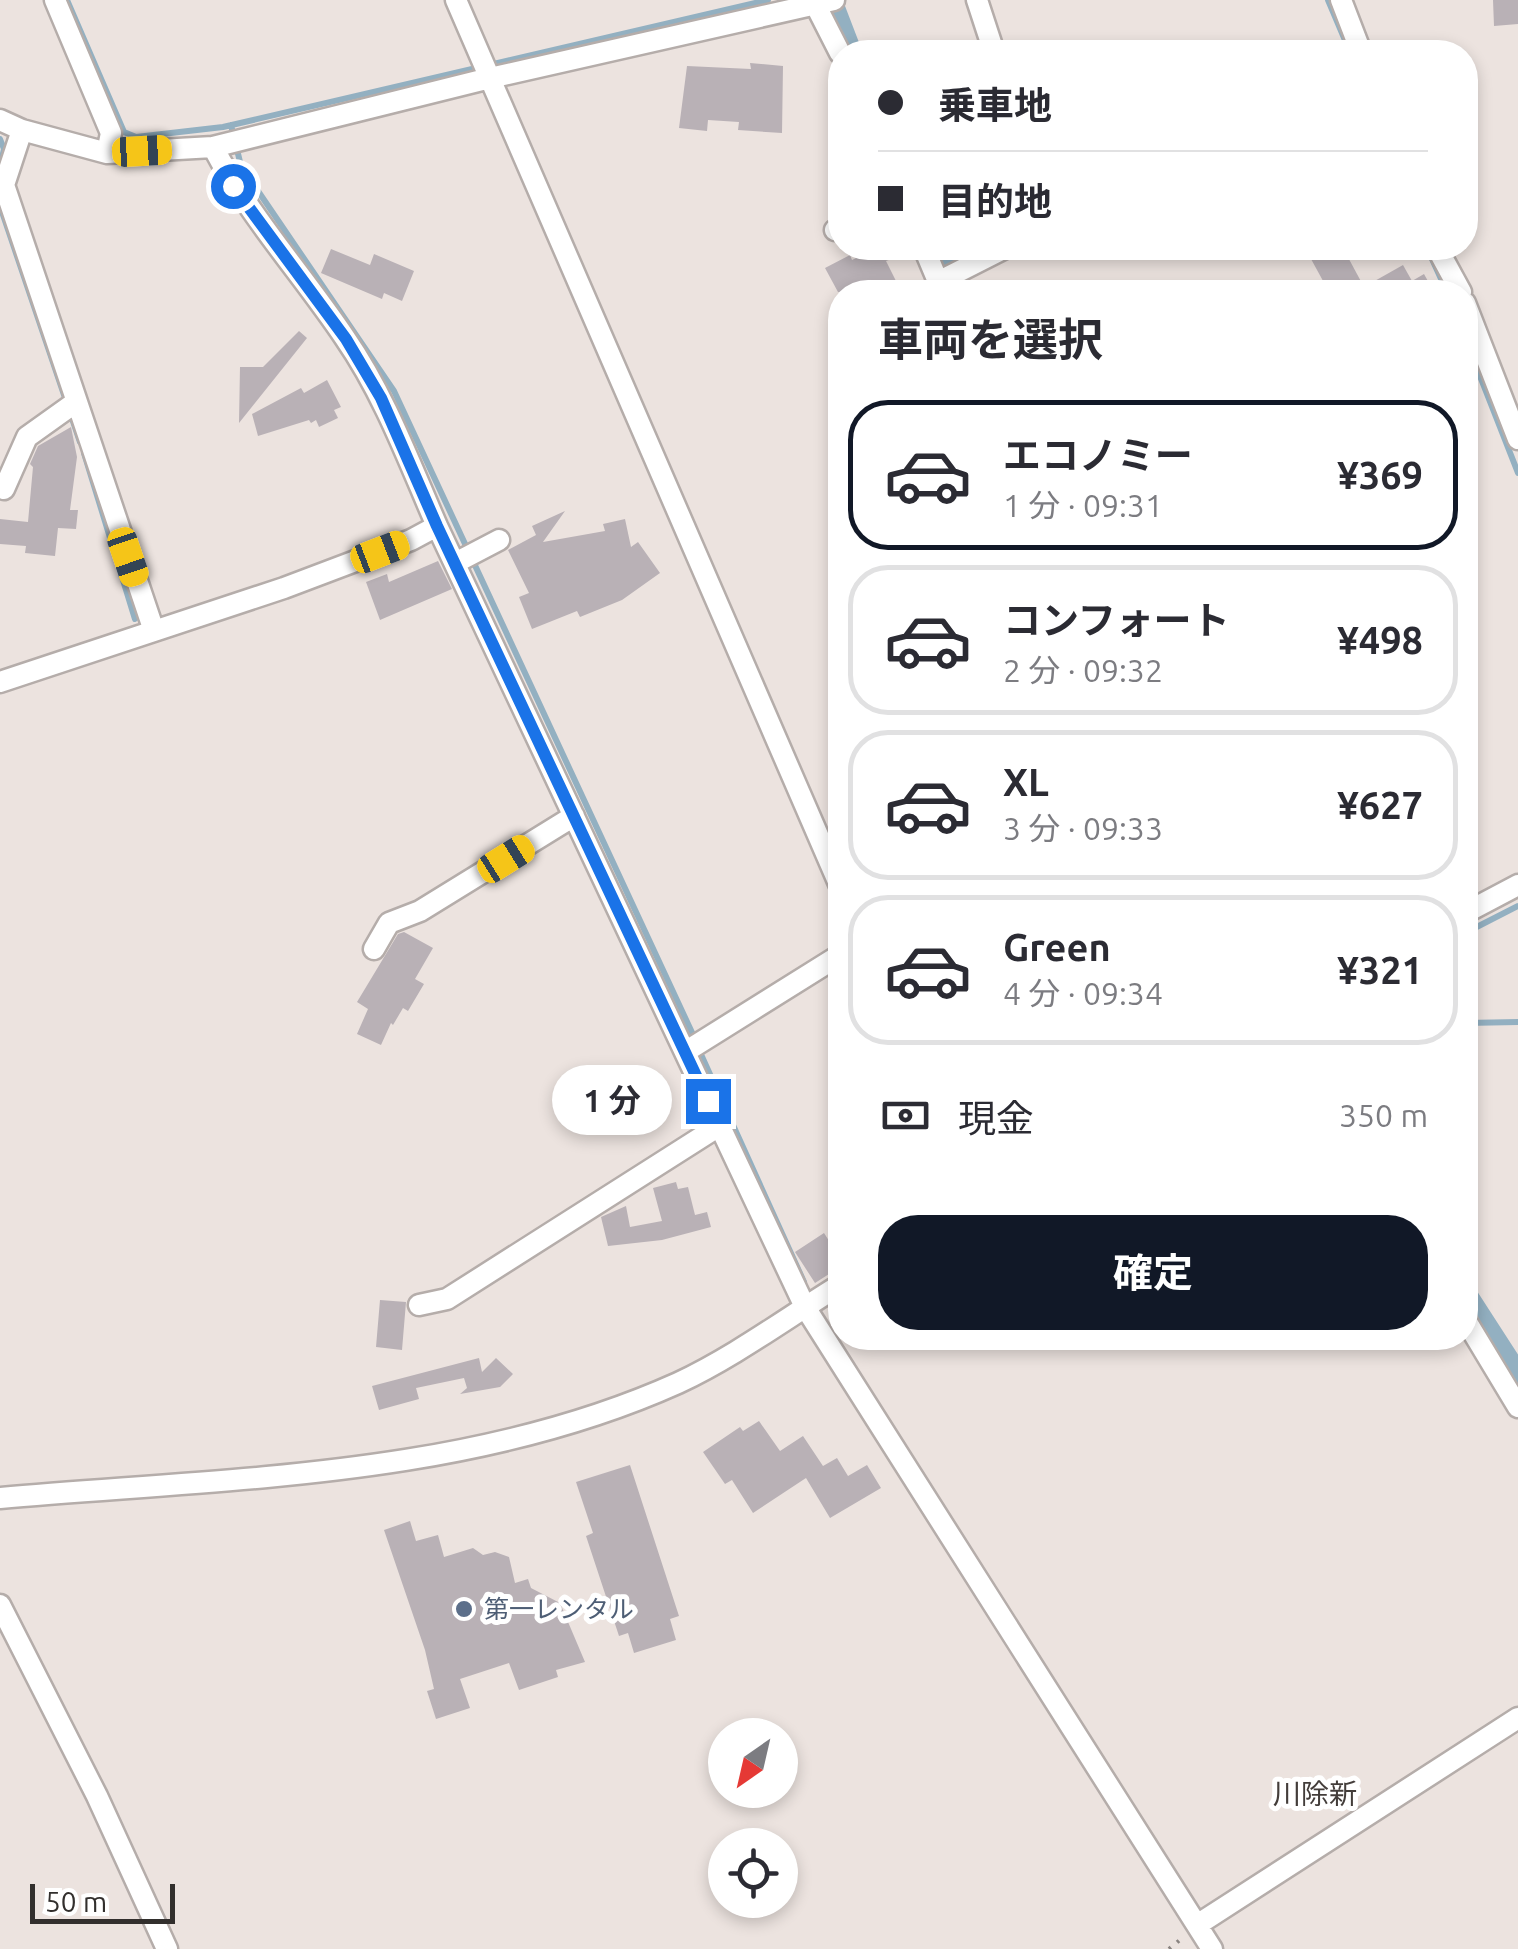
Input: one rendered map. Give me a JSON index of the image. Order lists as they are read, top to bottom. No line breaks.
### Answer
{"districts":["川除新"],"places":["第一レンタル"],"scale_bar":"50 m","north":"bottom left","page":{"banner":["乗車地","目的地"],"heading":"車両を選択","list":[{"name":"エコノミー","note":"1 分 · 09:31","value":"¥369"},{"name":"コンフォート","note":"2 分 · 09:32","value":"¥498"},{"name":"XL","note":"3 分 · 09:33","value":"¥627"},{"name":"Green","note":"4 分 · 09:34","value":"¥321"}],"pay":["現金","350 m"],"bubble":"1 分","buttons":"確定","scale":"50 m"}}
